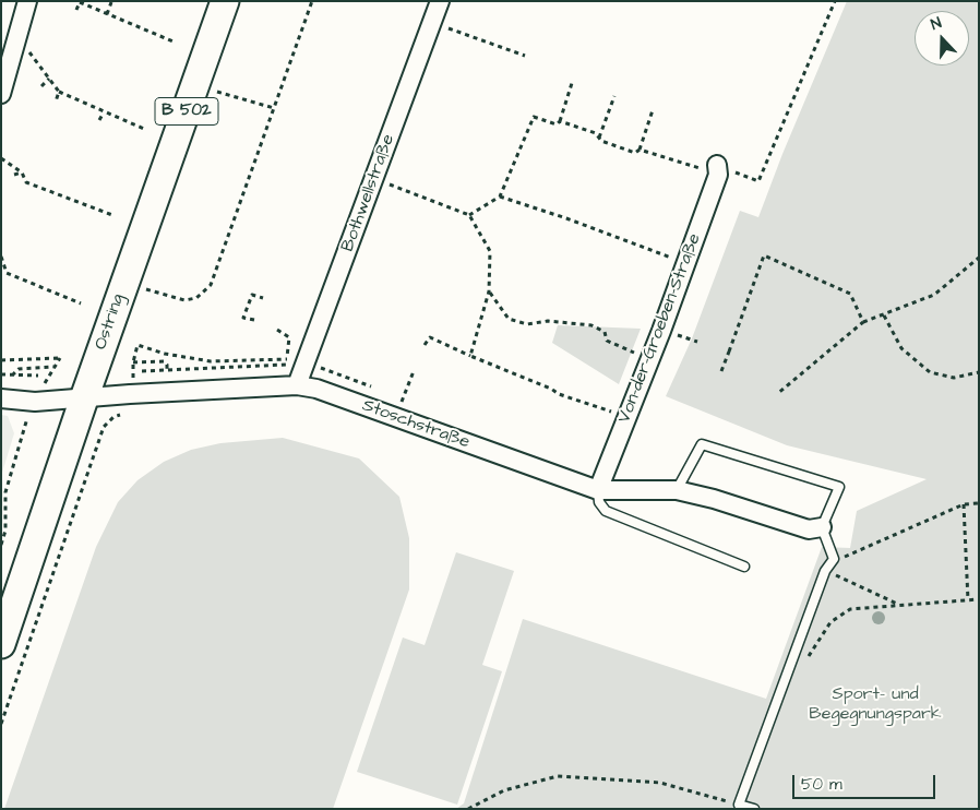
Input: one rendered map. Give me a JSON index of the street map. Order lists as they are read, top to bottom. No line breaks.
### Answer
{"streets":{"main road":["B 502","Ostring"],"street":["Bothwellstraße","Von-der-Groeben-Straße","Stoschstraße"]},"crossings":[["Bothwellstraße","Stoschstraße"],["Ostring","Stoschstraße"],["Von-der-Groeben-Straße","Stoschstraße"]],"parks":["Sport- und Begegnungspark"],"scale_bar":"50 m","north":"top"}
